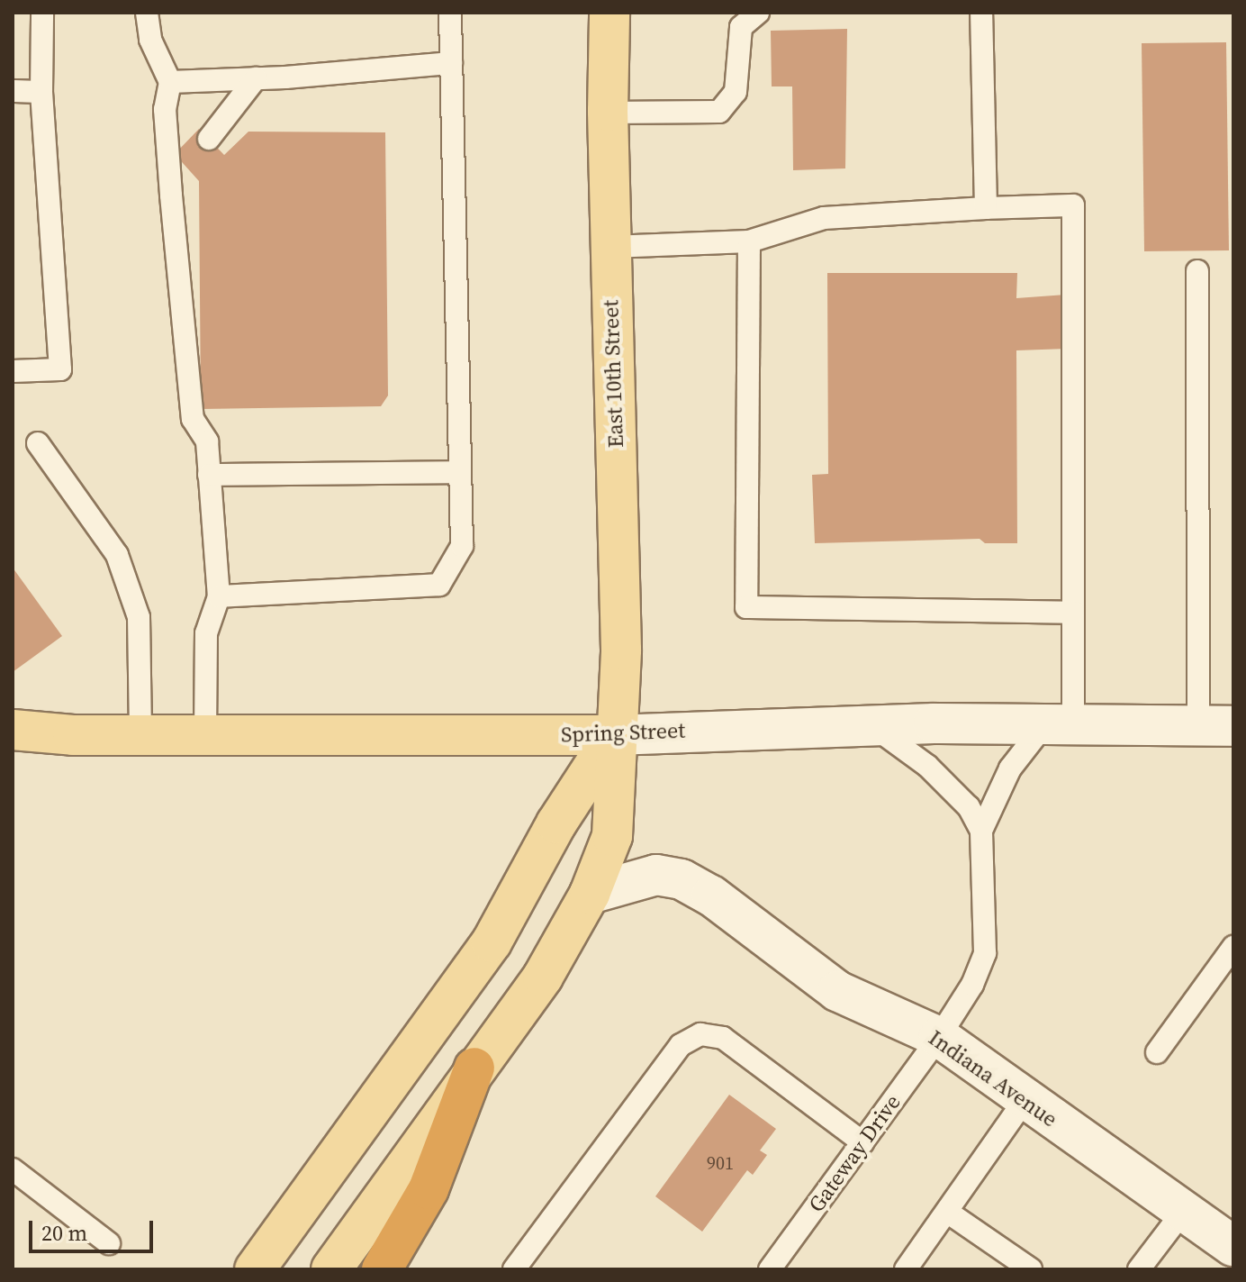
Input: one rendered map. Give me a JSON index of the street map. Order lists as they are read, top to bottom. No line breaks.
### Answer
{"streets":{"main road":["East 10th Street","Spring Street"],"street":["Indiana Avenue"],"lane":["Gateway Drive"]},"crossings":[["East 10th Street","Spring Street"],["East 10th Street","Indiana Avenue"],["Indiana Avenue","Gateway Drive"]],"house_numbers":["901"],"scale_bar":"20 m"}
